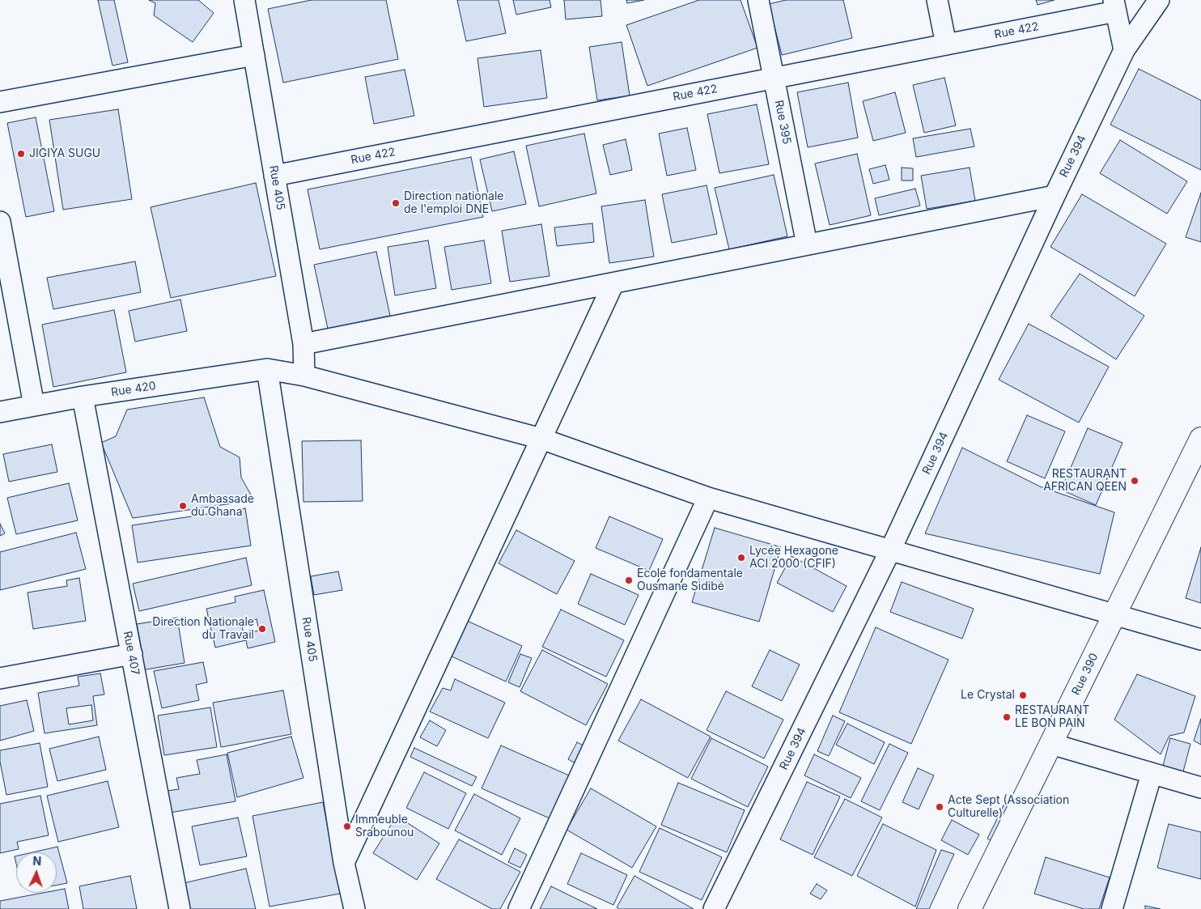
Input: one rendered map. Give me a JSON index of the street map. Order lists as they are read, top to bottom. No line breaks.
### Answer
{"streets":{"street":["Rue 422","Rue 395","Rue 394","Rue 405","Rue 420","Rue 407","Rue 390"]},"crossings":[["Rue 422","Rue 395"],["Rue 422","Rue 405"],["Rue 394","Rue 420"],["Rue 405","Rue 420"],["Rue 420","Rue 407"],["Rue 420","Rue 390"]],"places":["JIGIYA SUGU","Direction nationale de l'emploi DNE","RESTAURANT AFRICAN QEEN","Ambassade du Ghana","Lycée Hexagone ACI 2000 (CFIF)","Ecole fondamentale Ousmane Sidibé","Direction Nationale du Travail","Le Crystal","RESTAURANT LE BON PAIN","Acte Sept (Association Culturelle)","Immeuble Srabounou"],"north":"top"}
